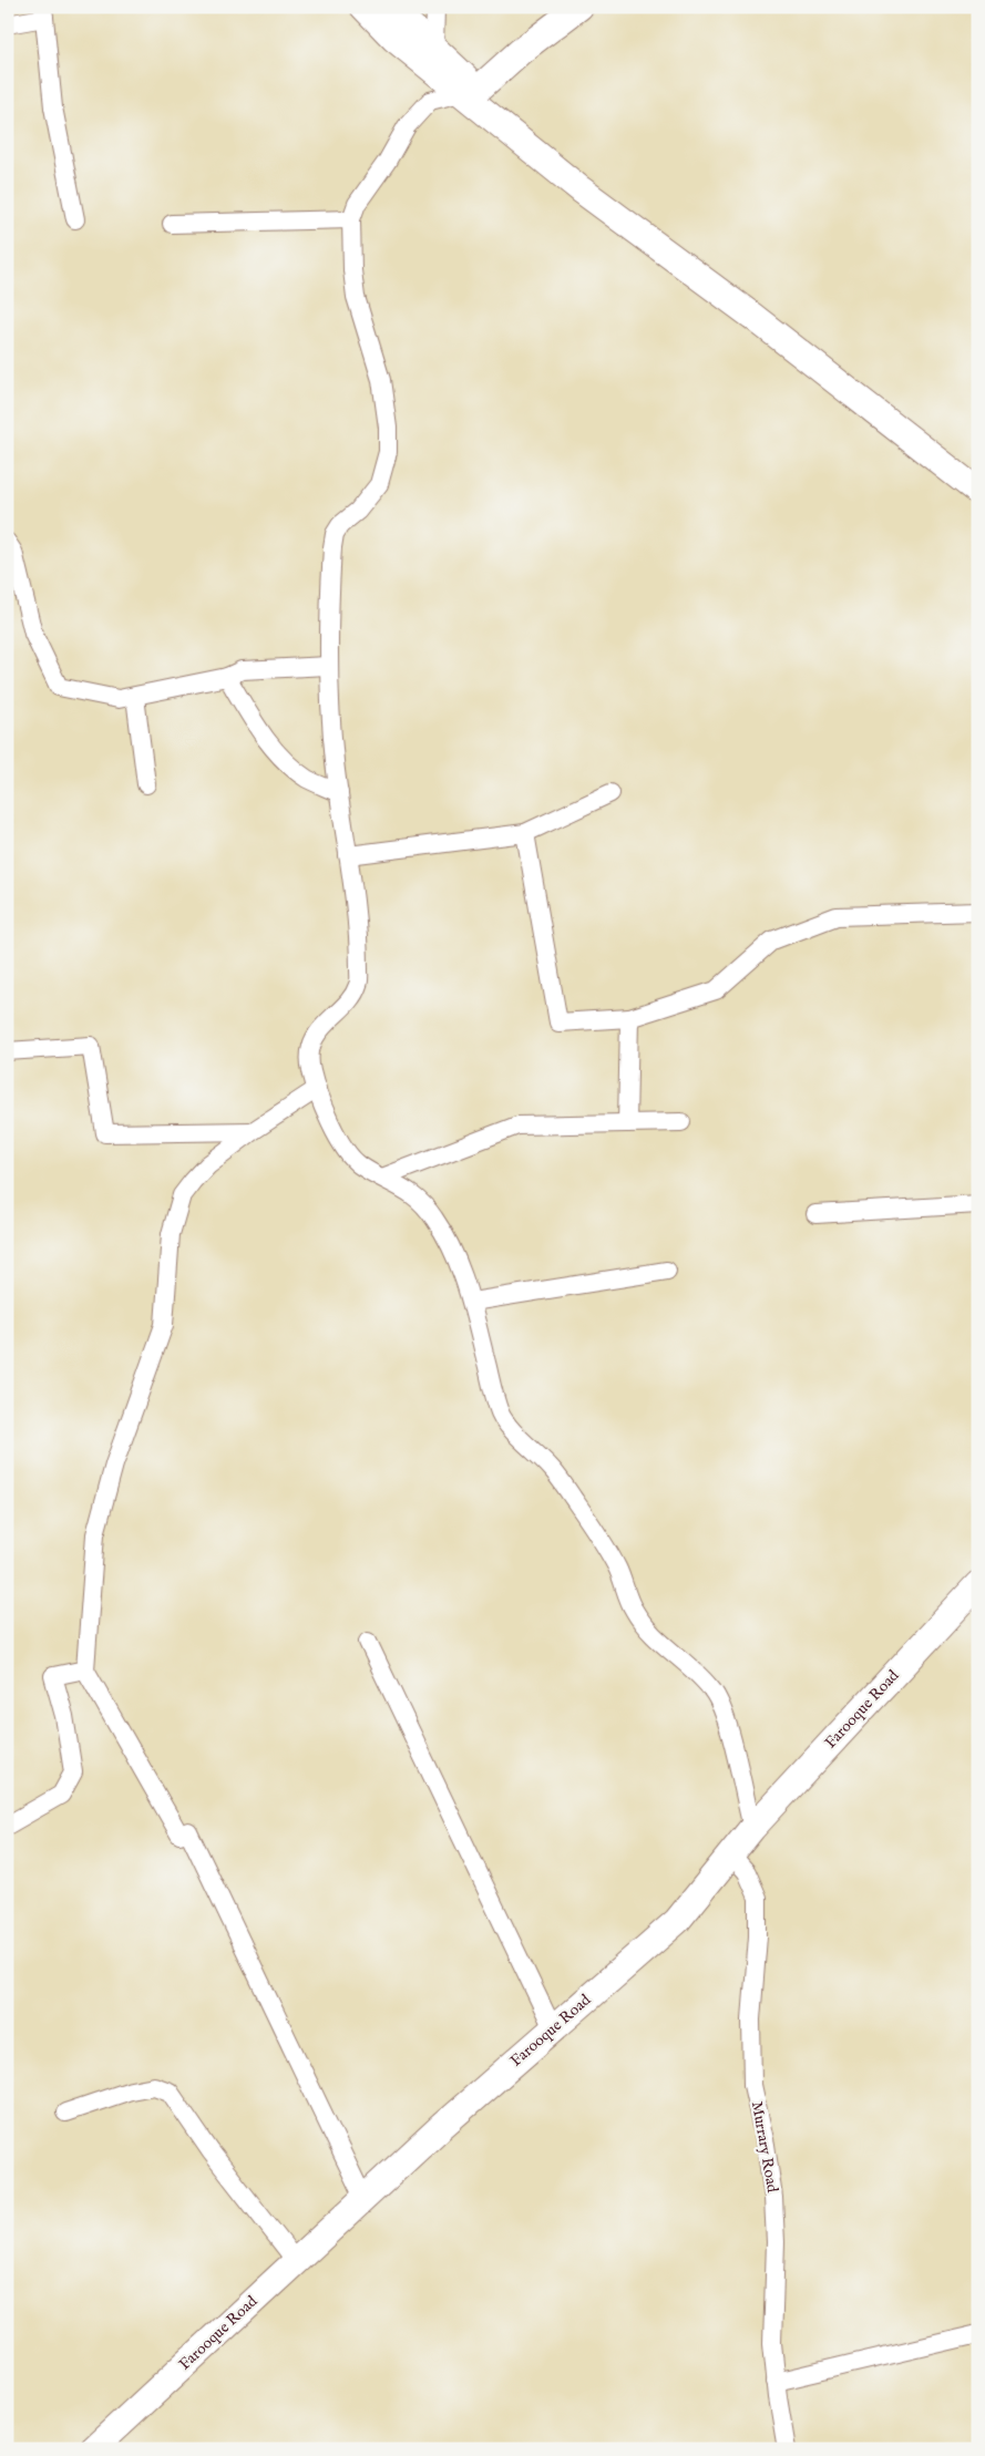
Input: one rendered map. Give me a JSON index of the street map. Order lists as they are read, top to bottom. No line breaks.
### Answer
{"streets":{"street":["Farooque Road","Murrary Road"]},"crossings":[["Farooque Road","Murrary Road"]]}
